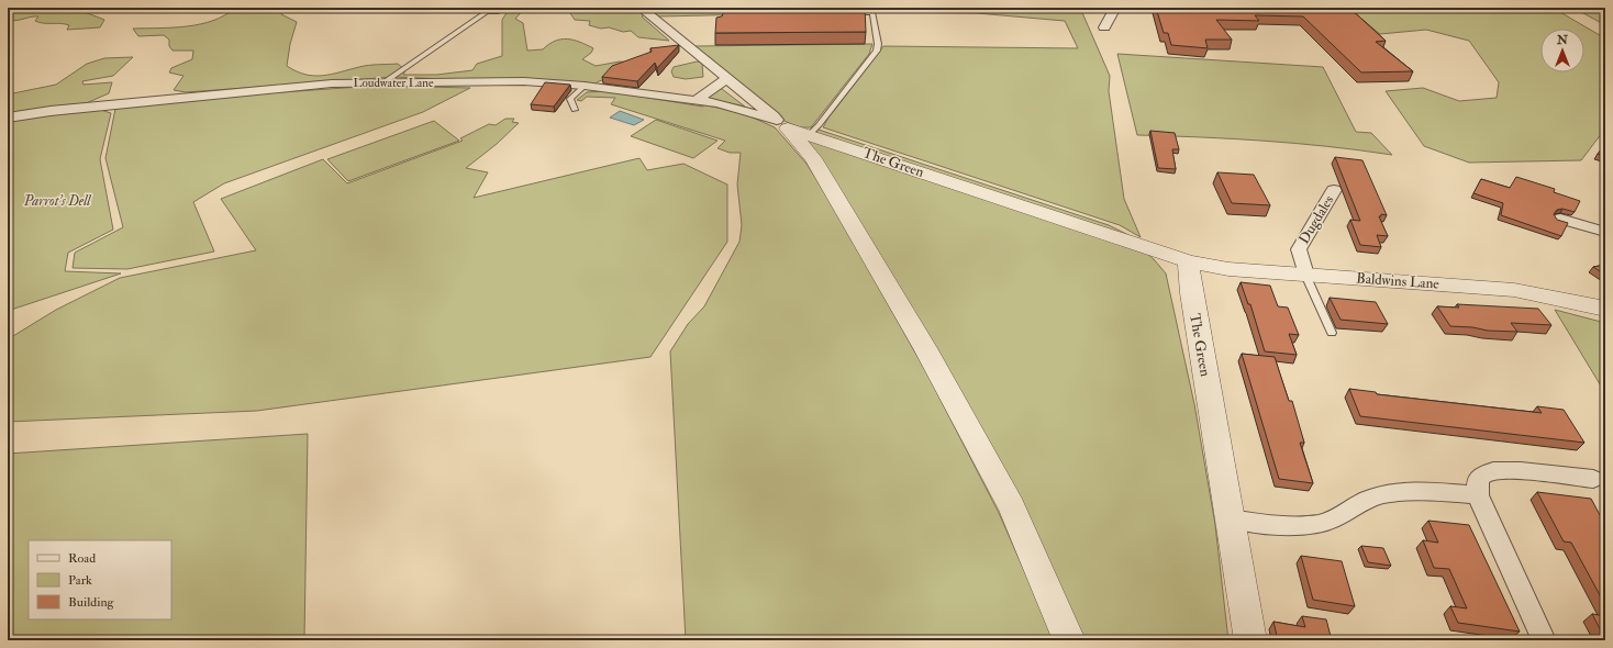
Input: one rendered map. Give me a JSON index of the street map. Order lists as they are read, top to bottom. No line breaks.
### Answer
{"streets":{"street":["Loudwater Lane","The Green","Dugdales","Baldwins Lane"]},"crossings":[["Loudwater Lane","The Green"],["The Green","Baldwins Lane"],["Dugdales","Baldwins Lane"]],"parks":["Parrot's Dell"],"legend":["Road","Park","Building"],"north":"top"}
